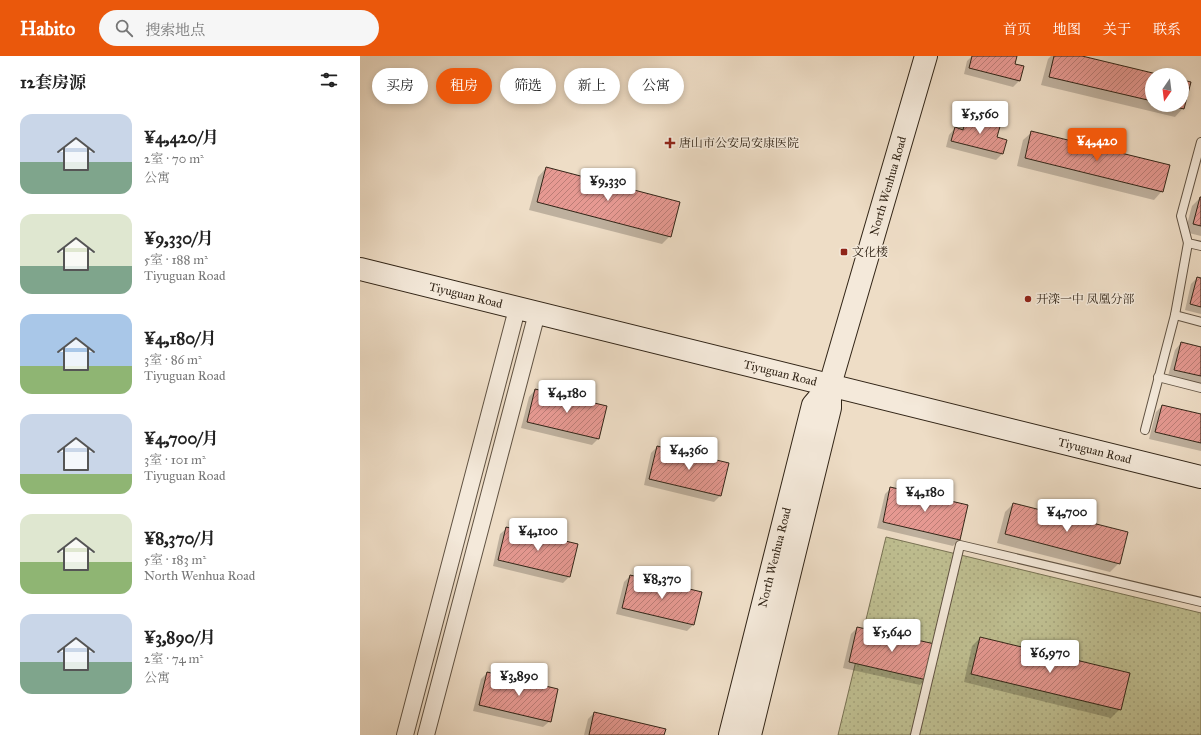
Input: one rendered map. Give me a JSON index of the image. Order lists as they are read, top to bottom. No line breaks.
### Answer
{"streets":{"street":["North Wenhua Road","Tiyuguan Road"]},"crossings":[["North Wenhua Road","Tiyuguan Road"]],"places":{"health":["唐山市公安局安康医院"],"transit":["文化楼"],"other":["开滦一中 凤凰分部"]},"north":"bottom","page":{"header":"Habito","search":"搜索地点","nav":["首页","地图","关于","联系"],"heading":"12套房源","chip":["买房","租房","筛选","新上","公寓"],"price":["¥5,560","¥4,420","¥9,330","¥4,180","¥4,360","¥4,180","¥4,700","¥4,100","¥8,370","¥5,640","¥6,970","¥3,890"],"list":[{"name":"¥4,420/月","note":"2室 · 70 m² · 公寓"},{"name":"¥9,330/月","note":"5室 · 188 m² · Tiyuguan Road"},{"name":"¥4,180/月","note":"3室 · 86 m² · Tiyuguan Road"},{"name":"¥4,700/月","note":"3室 · 101 m² · Tiyuguan Road"},{"name":"¥8,370/月","note":"5室 · 183 m² · North Wenhua Road"},{"name":"¥3,890/月","note":"2室 · 74 m² · 公寓"}]}}
